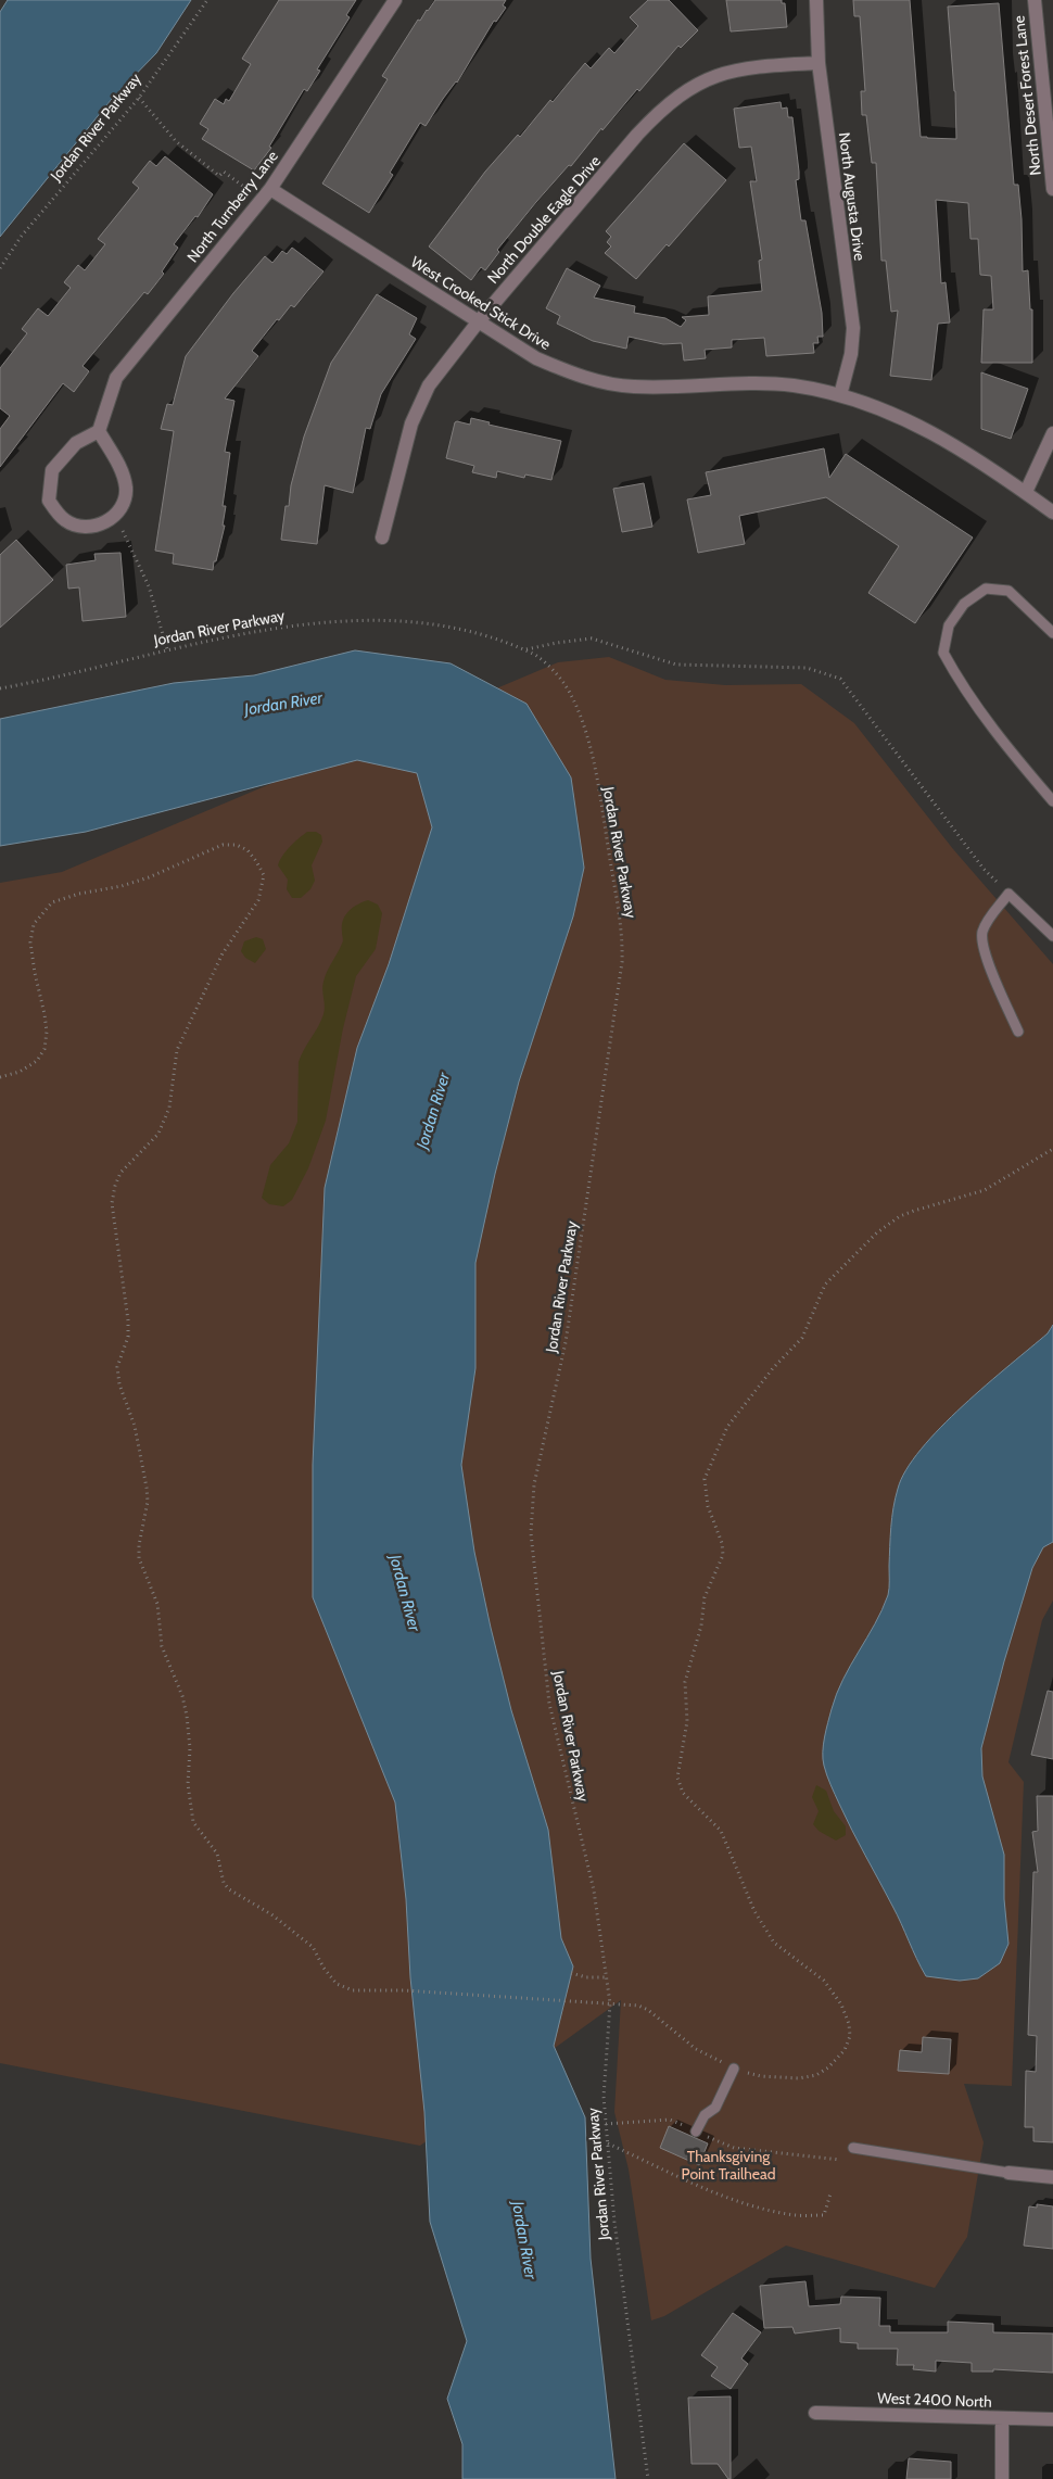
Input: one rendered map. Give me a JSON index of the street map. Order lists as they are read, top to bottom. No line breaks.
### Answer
{"streets":{"street":["North Desert Forest Lane","North Augusta Drive","North Turnberry Lane","North Double Eagle Drive","West Crooked Stick Drive","West 2400 North"],"path":["Jordan River Parkway"]},"crossings":[["North Augusta Drive","North Double Eagle Drive"],["North Augusta Drive","West Crooked Stick Drive"],["North Turnberry Lane","West Crooked Stick Drive"],["North Double Eagle Drive","West Crooked Stick Drive"]],"water":["Jordan River"],"parks":["Thanksgiving Point Trailhead"]}
